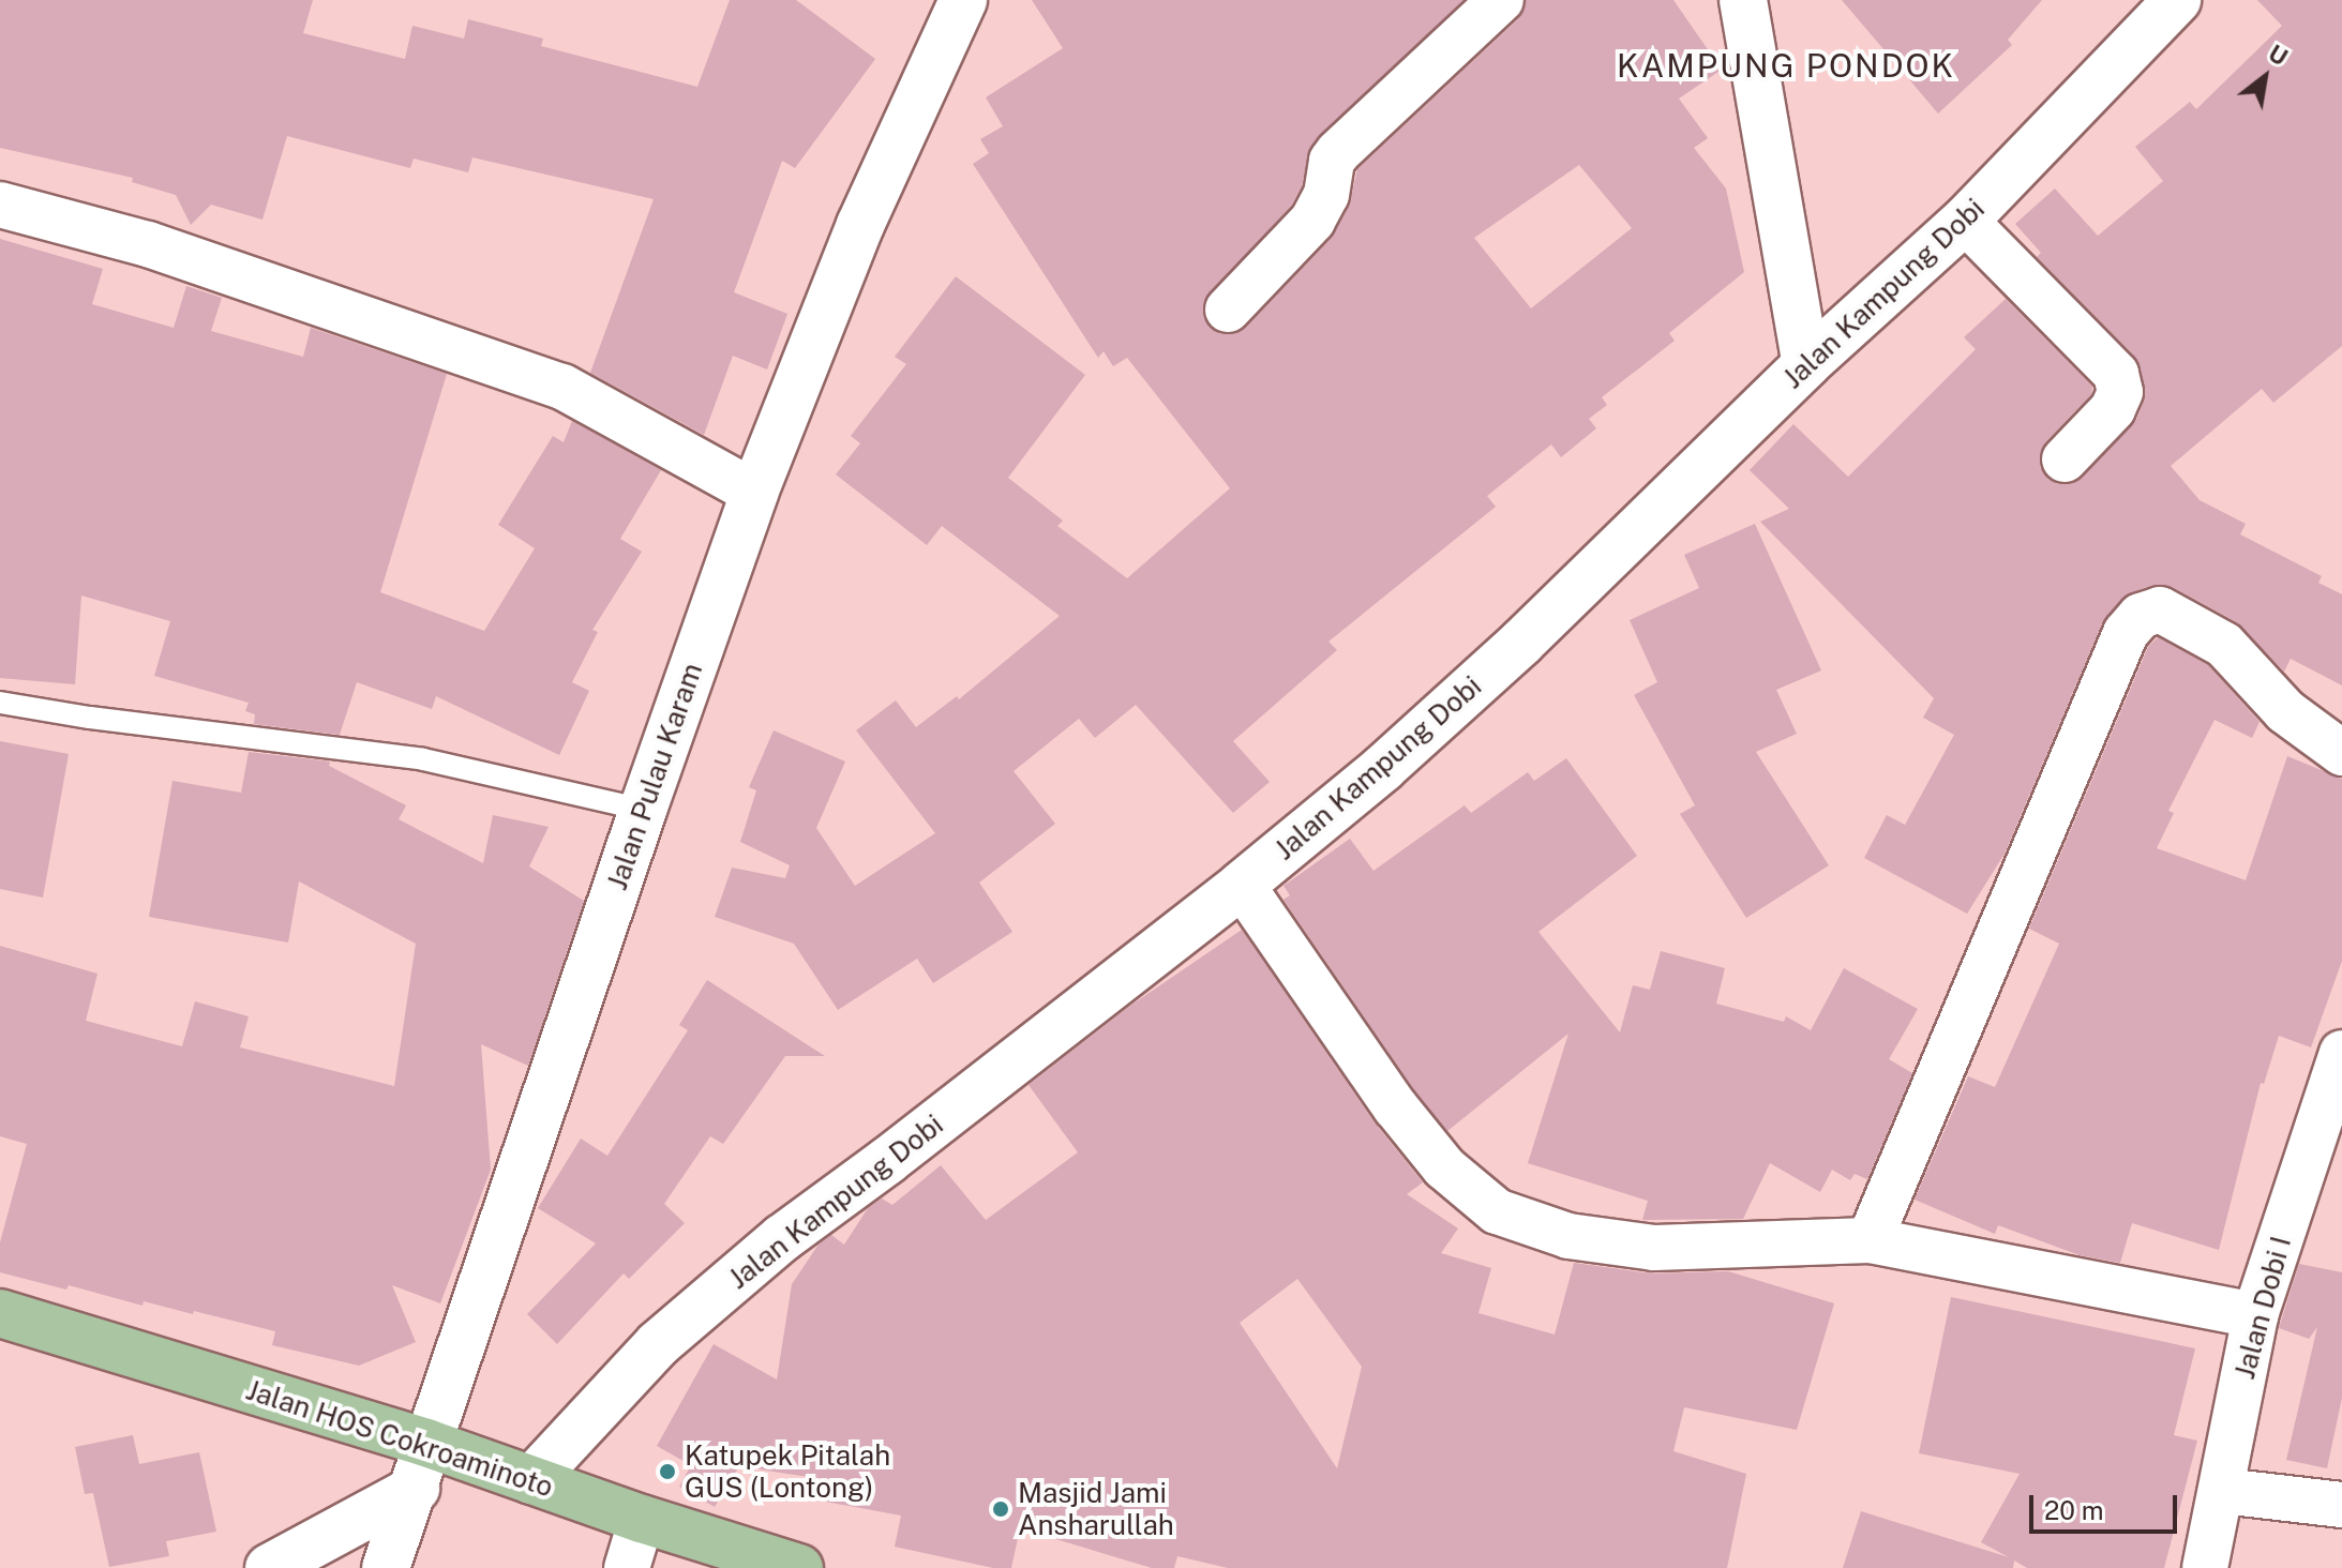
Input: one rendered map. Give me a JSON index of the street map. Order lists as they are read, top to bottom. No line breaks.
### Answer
{"streets":{"main road":["Jalan HOS Cokroaminoto"],"street":["Jalan Kampung Dobi","Jalan Pulau Karam","Jalan Dobi I"]},"crossings":[["Jalan Kampung Dobi","Jalan HOS Cokroaminoto"],["Jalan Pulau Karam","Jalan HOS Cokroaminoto"]],"districts":["KAMPUNG PONDOK"],"places":["Katupek Pitalah GUS (Lontong)","Masjid Jami Ansharullah"],"scale_bar":"20 m","north":"top right"}
